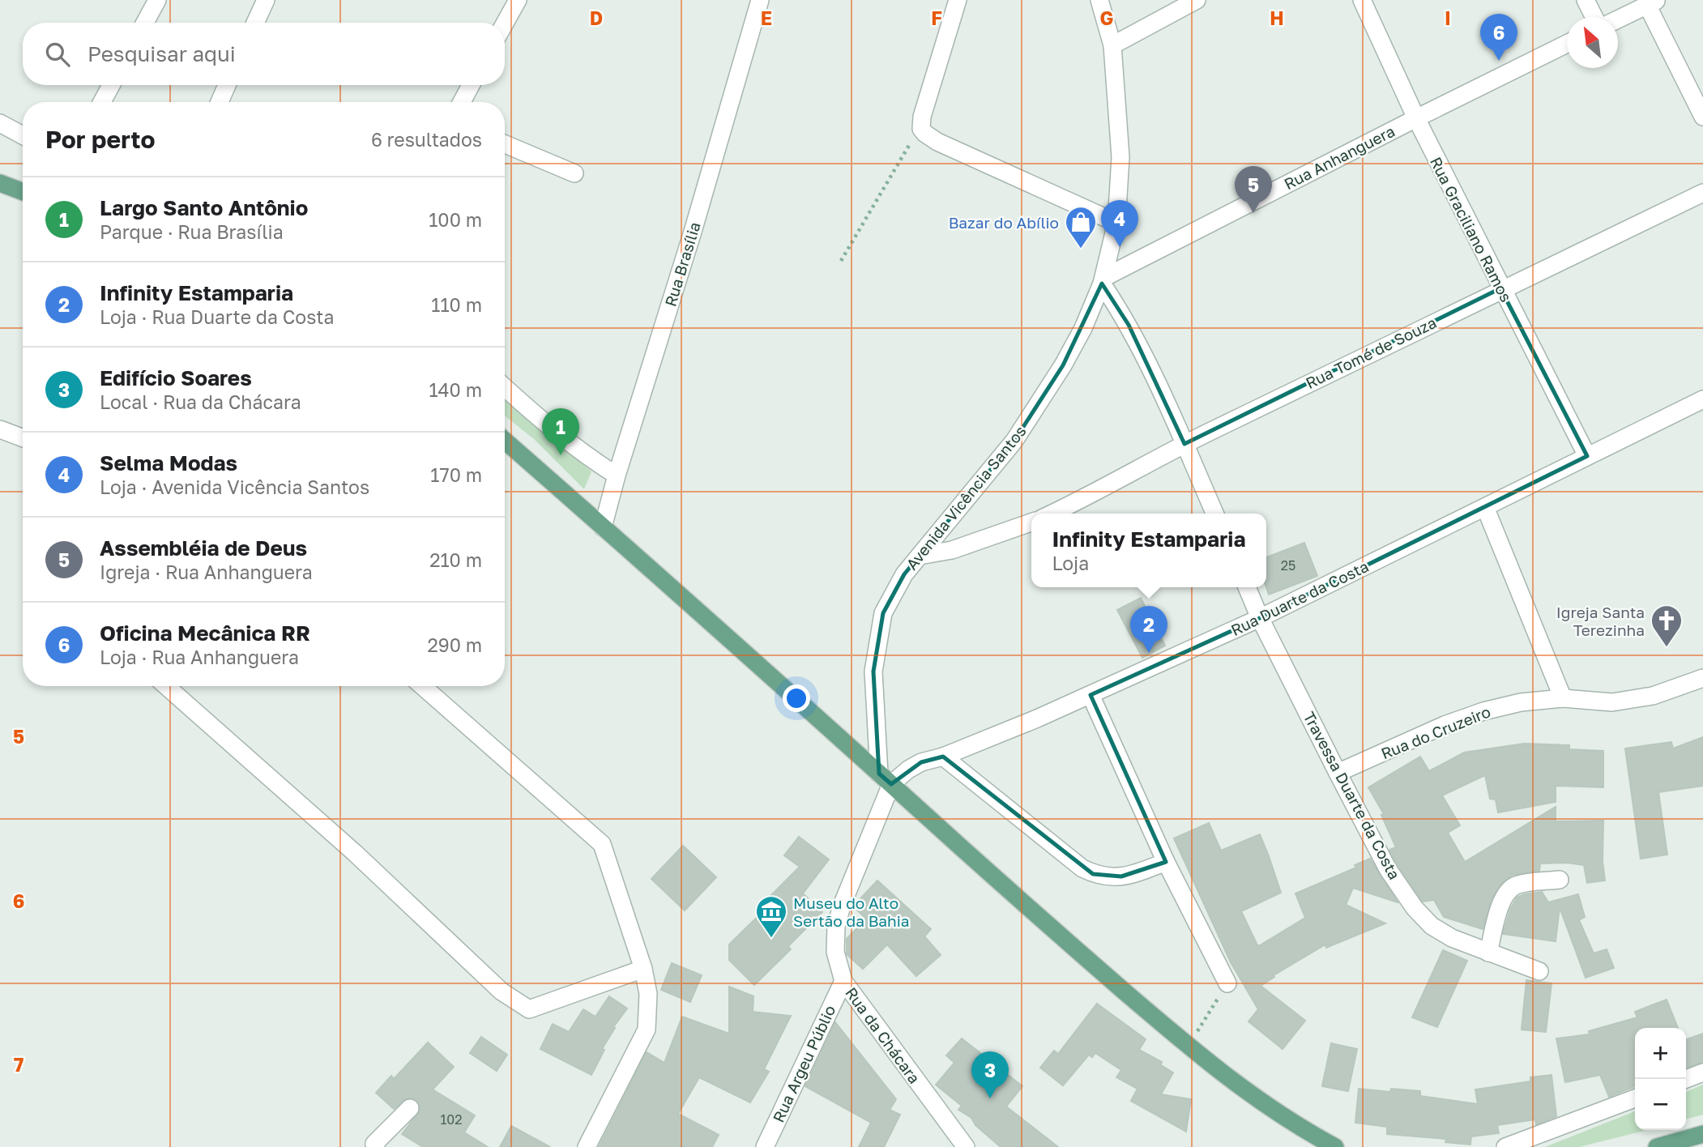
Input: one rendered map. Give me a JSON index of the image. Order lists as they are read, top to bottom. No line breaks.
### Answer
{"streets":{"street":["Rua Anhanguera","Rua Graciliano Ramos","Rua Brasília","Rua Tomé de Souza","Avenida Vicência Santos","Rua Duarte da Costa","Rua do Cruzeiro","Travessa Duarte da Costa","Rua da Chácara","Rua Argeu Públio"]},"crossings":[["Rua Anhanguera","Rua Graciliano Ramos"],["Rua Anhanguera","Avenida Vicência Santos"],["Rua Graciliano Ramos","Rua Tomé de Souza"],["Rua Graciliano Ramos","Rua Duarte da Costa"],["Avenida Vicência Santos","Rua Duarte da Costa"],["Avenida Vicência Santos","Rua da Chácara"],["Rua Duarte da Costa","Travessa Duarte da Costa"],["Rua Duarte da Costa","Rua da Chácara"],["Rua do Cruzeiro","Travessa Duarte da Costa"],["Rua da Chácara","Rua Argeu Públio"]],"places":{"shop":["Bazar do Abílio"],"church":["Igreja Santa Terezinha"],"museum":["Museu do Alto Sertão da Bahia"]},"house_numbers":["25","102"],"north":"top left","page":{"pins":["6","5","4","1","2","3"],"search":"Pesquisar aqui","heading":["Por perto","6 resultados"],"list":[{"mark":"1","name":"Largo Santo Antônio","note":"Parque · Rua Brasília","value":"100 m"},{"mark":"2","name":"Infinity Estamparia","note":"Loja · Rua Duarte da Costa","value":"110 m"},{"mark":"3","name":"Edifício Soares","note":"Local · Rua da Chácara","value":"140 m"},{"mark":"4","name":"Selma Modas","note":"Loja · Avenida Vicência Santos","value":"170 m"},{"mark":"5","name":"Assembléia de Deus","note":"Igreja · Rua Anhanguera","value":"210 m"},{"mark":"6","name":"Oficina Mecânica RR","note":"Loja · Rua Anhanguera","value":"290 m"}],"popup":["Infinity Estamparia","Loja"],"map_buttons":["+","−"]},"grid":{"columns":["D","E","F","G","H","I"],"rows":["5","6","7"]}}
